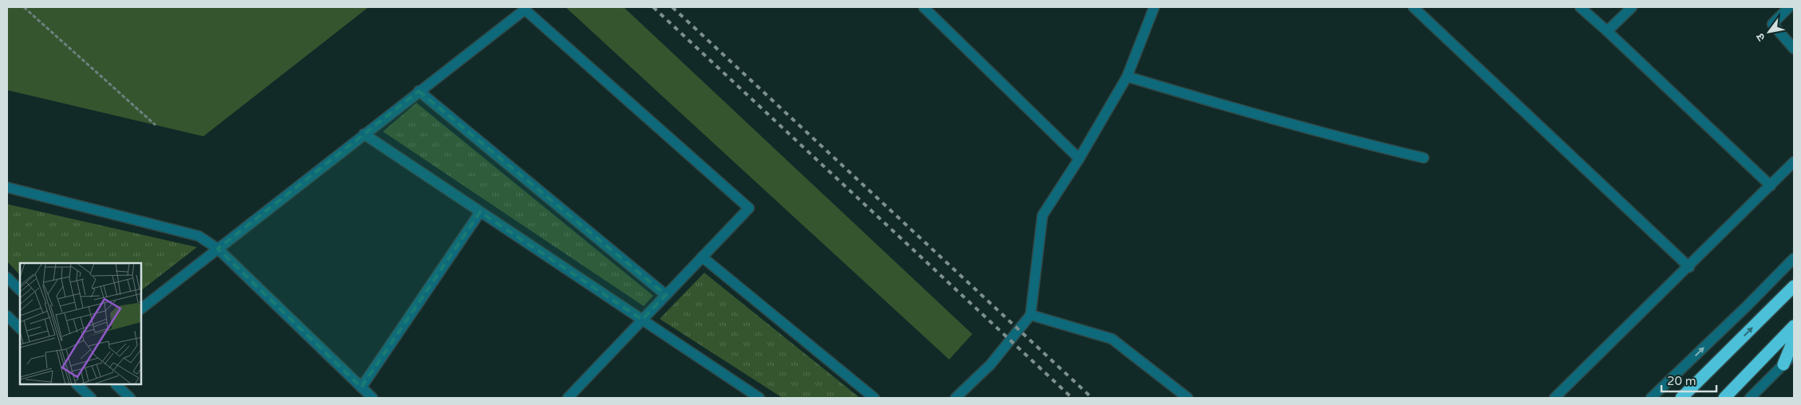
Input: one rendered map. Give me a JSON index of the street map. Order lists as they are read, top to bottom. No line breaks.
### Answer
{"scale_bar":"20 m","north":"bottom left"}
